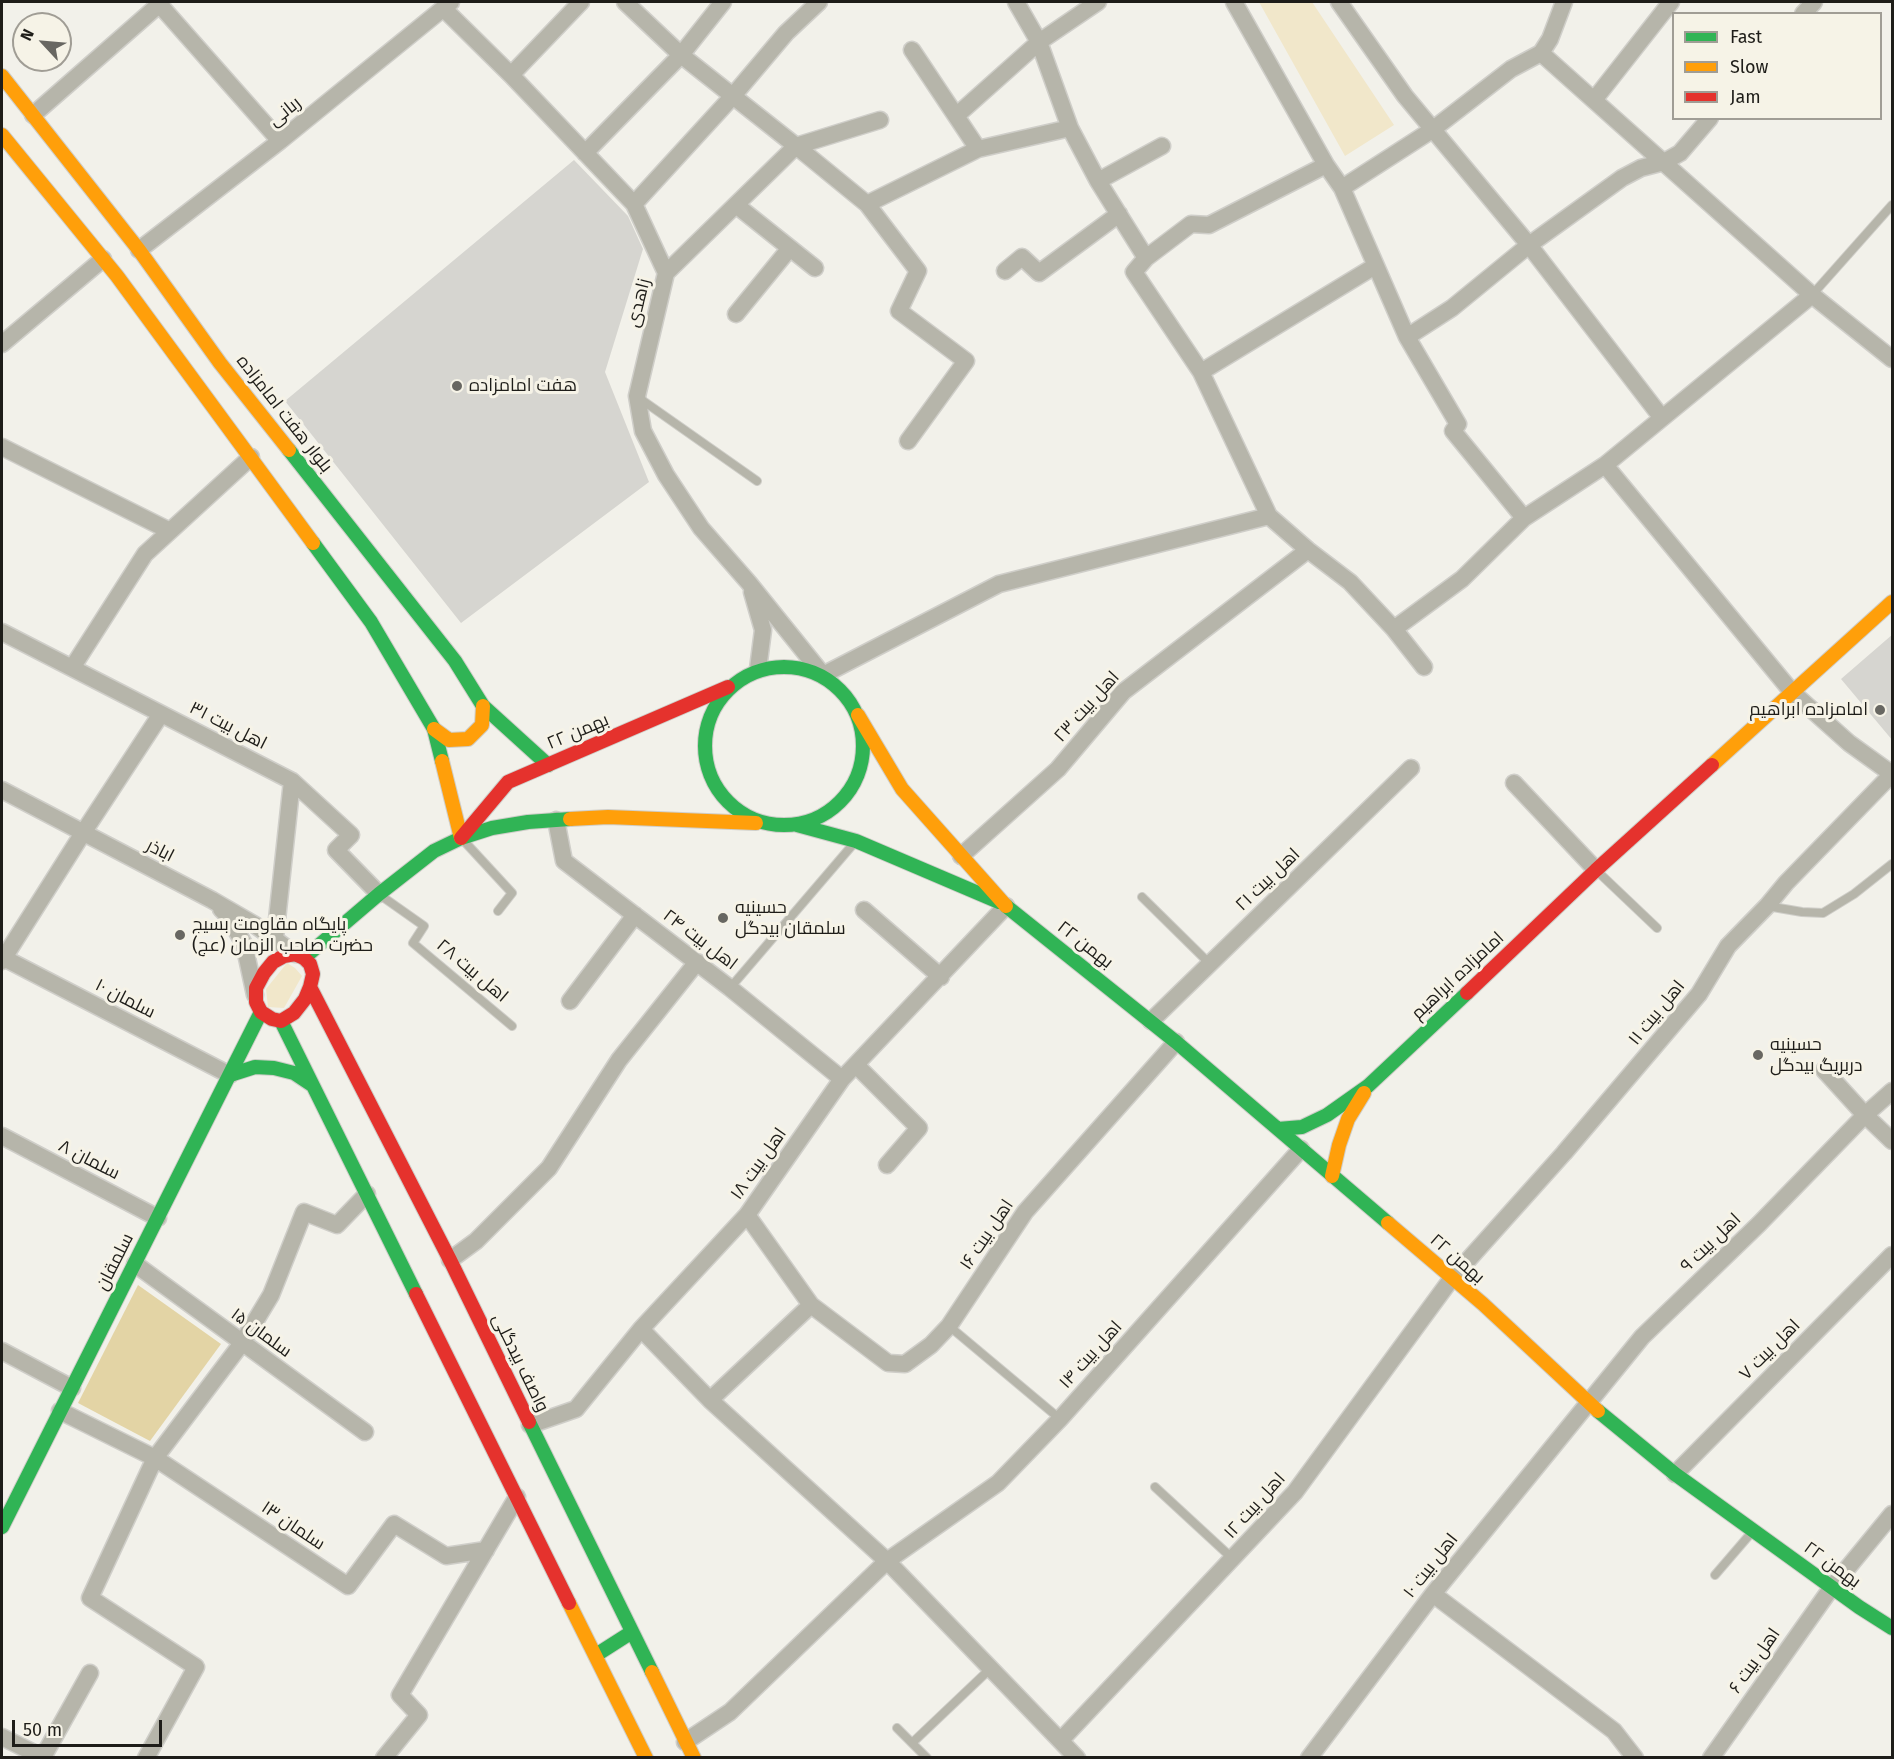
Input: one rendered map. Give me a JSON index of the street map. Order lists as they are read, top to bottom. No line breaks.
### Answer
{"streets":{"street":["ربانی","زاهدی","بلوار هفت امامزاده","اهل بیت ۲۳","اهل بیت ۳۱","۲۲ بهمن","اباذر","اهل بیت ۲۱","اهل بیت ۲۴","امامزاده ابراهیم","سلمان ۱۰","اهل بیت ۱۱","سلمان ۸","اهل بیت ۱۸","اهل بیت ۱۶","اهل بیت ۹","سلمقان","سلمان ۱۵","اهل بیت ۷","اهل بیت ۱۴","واصف بیدگلی","اهل بیت ۱۲","سلمان ۱۳","اهل بیت ۱۰","اهل بیت ۶"],"lane":["اهل بیت ۲۸"]},"crossings":[["ربانی","زاهدی"],["ربانی","بلوار هفت امامزاده"],["زاهدی","۲۲ بهمن"],["بلوار هفت امامزاده","۲۲ بهمن"],["اهل بیت ۲۳","۲۲ بهمن"],["اهل بیت ۳۱","۲۲ بهمن"],["اهل بیت ۳۱","اهل بیت ۲۸"],["۲۲ بهمن","اباذر"],["۲۲ بهمن","اهل بیت ۲۱"],["۲۲ بهمن","اهل بیت ۲۴"],["۲۲ بهمن","اهل بیت ۲۸"],["۲۲ بهمن","امامزاده ابراهیم"],["۲۲ بهمن","اهل بیت ۱۱"],["۲۲ بهمن","اهل بیت ۱۸"],["۲۲ بهمن","اهل بیت ۱۶"],["۲۲ بهمن","اهل بیت ۹"],["۲۲ بهمن","سلمقان"],["۲۲ بهمن","اهل بیت ۷"],["۲۲ بهمن","اهل بیت ۱۴"],["۲۲ بهمن","واصف بیدگلی"],["۲۲ بهمن","اهل بیت ۱۲"],["۲۲ بهمن","اهل بیت ۱۰"],["۲۲ بهمن","اهل بیت ۶"],["اباذر","سلمقان"],["اباذر","واصف بیدگلی"],["اهل بیت ۲۴","اهل بیت ۱۸"],["سلمان ۱۰","سلمقان"],["اهل بیت ۱۱","اهل بیت ۱۲"],["سلمان ۸","سلمقان"],["اهل بیت ۱۸","اهل بیت ۱۶"],["اهل بیت ۱۸","واصف بیدگلی"],["اهل بیت ۹","اهل بیت ۱۰"],["سلمقان","سلمان ۱۵"],["سلمقان","واصف بیدگلی"],["سلمقان","سلمان ۱۳"],["اهل بیت ۱۴","واصف بیدگلی"]],"places":["هفت امامزاده","امامزاده ابراهیم","حسینیه سلمقان بیدگل","پایگاه مقاومت بسیج حضرت صاحب الزمان (عج)","حسینیه دربریگ بیدگل"],"legend":["Fast","Slow","Jam"],"scale_bar":"50 m","north":"top left"}
